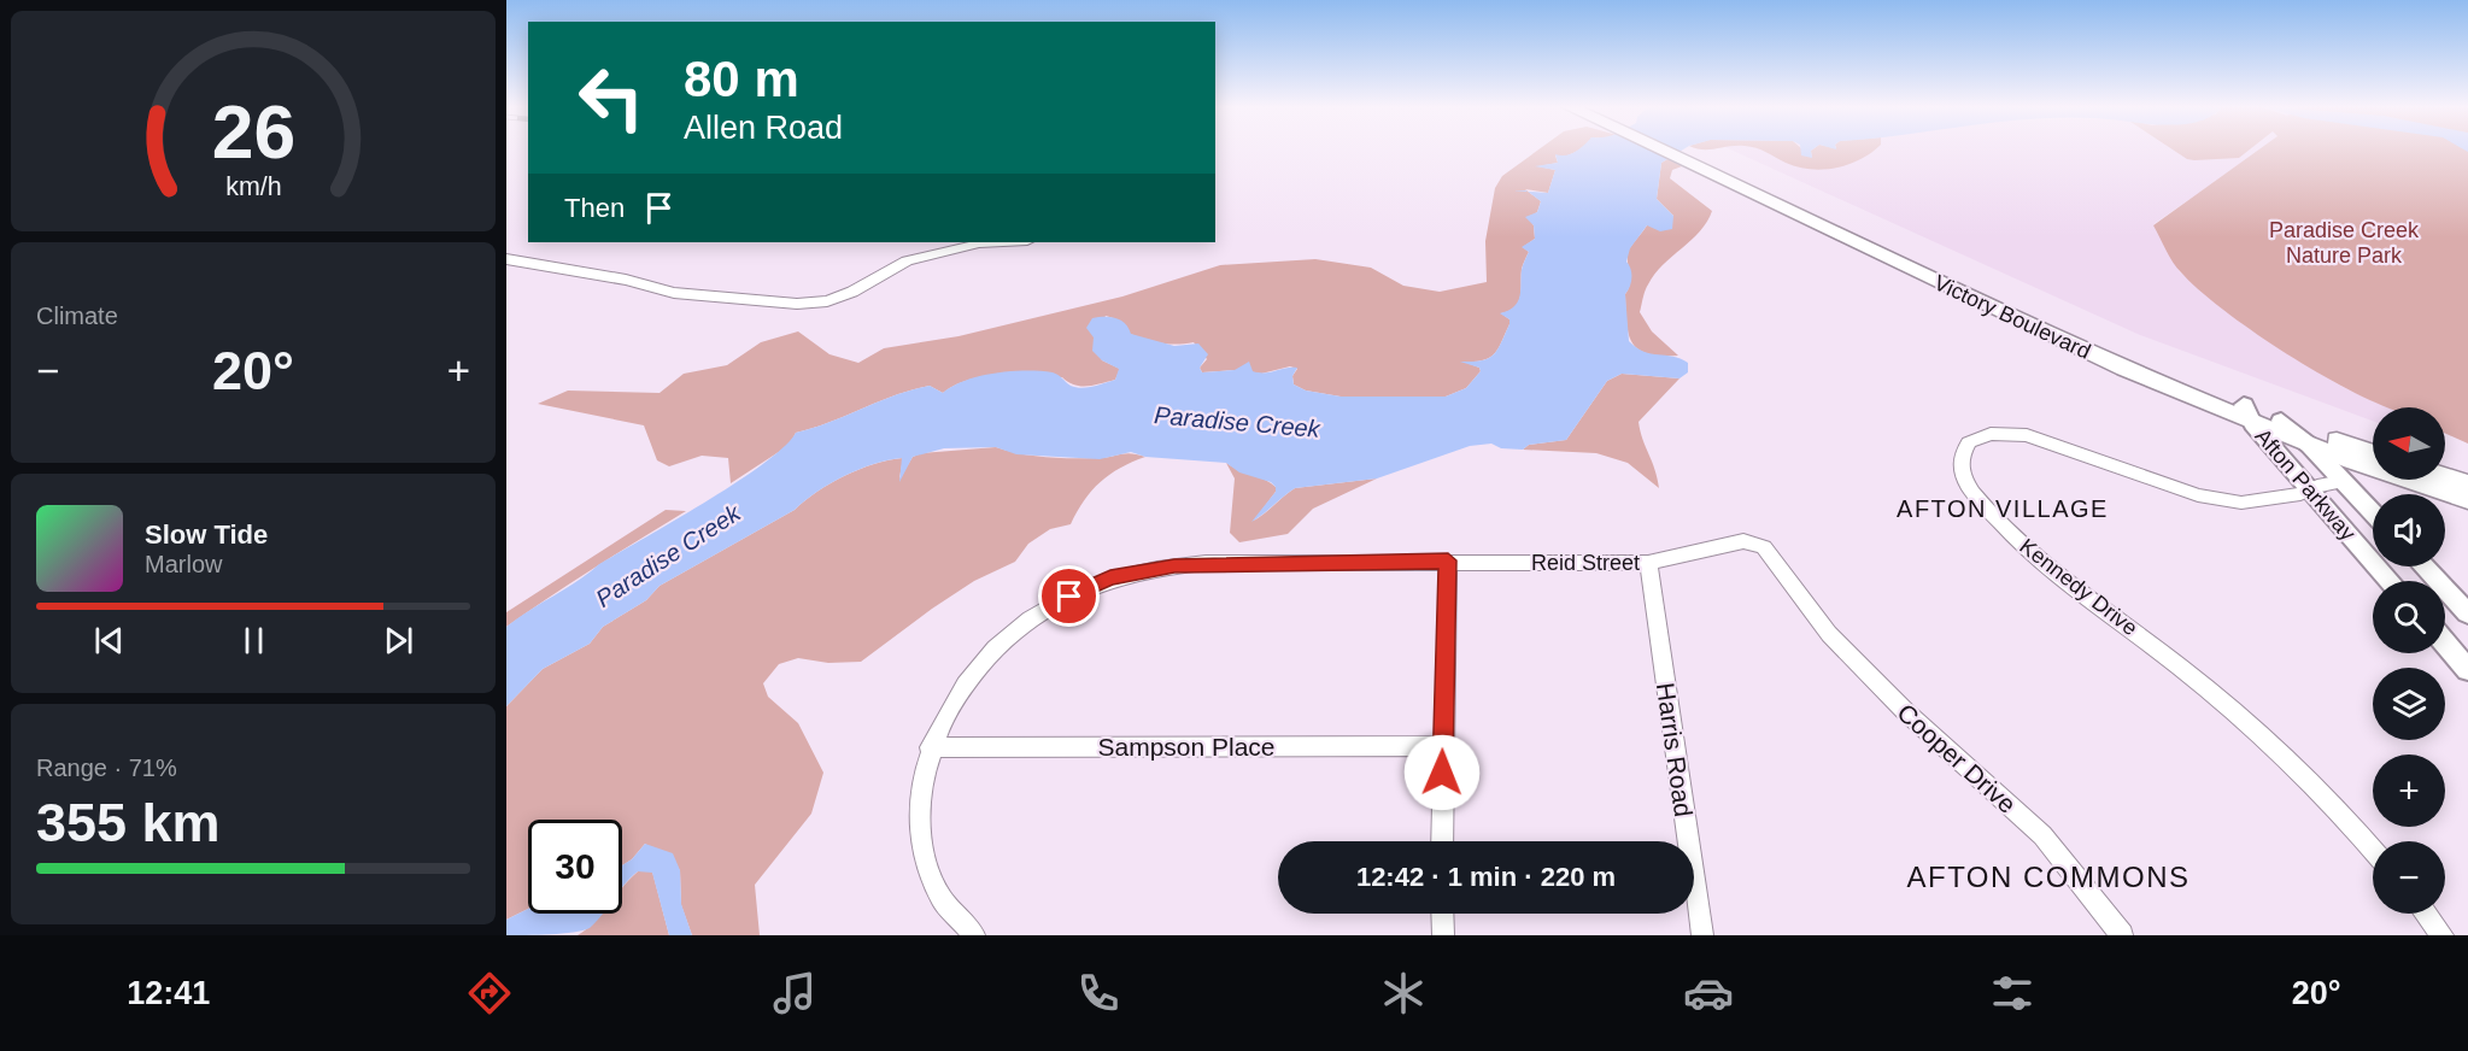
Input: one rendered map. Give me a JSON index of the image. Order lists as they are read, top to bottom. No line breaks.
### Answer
{"streets":{"main road":["Victory Boulevard"],"street":["Afton Parkway","Reid Street","Kennedy Drive","Sampson Place","Harris Road","Cooper Drive"]},"crossings":[["Victory Boulevard","Afton Parkway"],["Afton Parkway","Kennedy Drive"],["Reid Street","Sampson Place"],["Reid Street","Harris Road"],["Reid Street","Cooper Drive"]],"districts":["AFTON VILLAGE","AFTON COMMONS"],"water":["Paradise Creek"],"parks":["Paradise Creek Nature Park"],"north":"left","page":{"turn":["80 m","Allen Road"],"then":"Then","tile":["Climate",["Range · 71%","355 km"]],"heat":["−","20°","+"],"map_buttons":["+","−"],"song":["Slow Tide","Marlow"],"limit":"30","trip":"12:42 · 1 min · 220 m","tabs":["12:41","20°"],"gauge":["26","km/h"]}}
